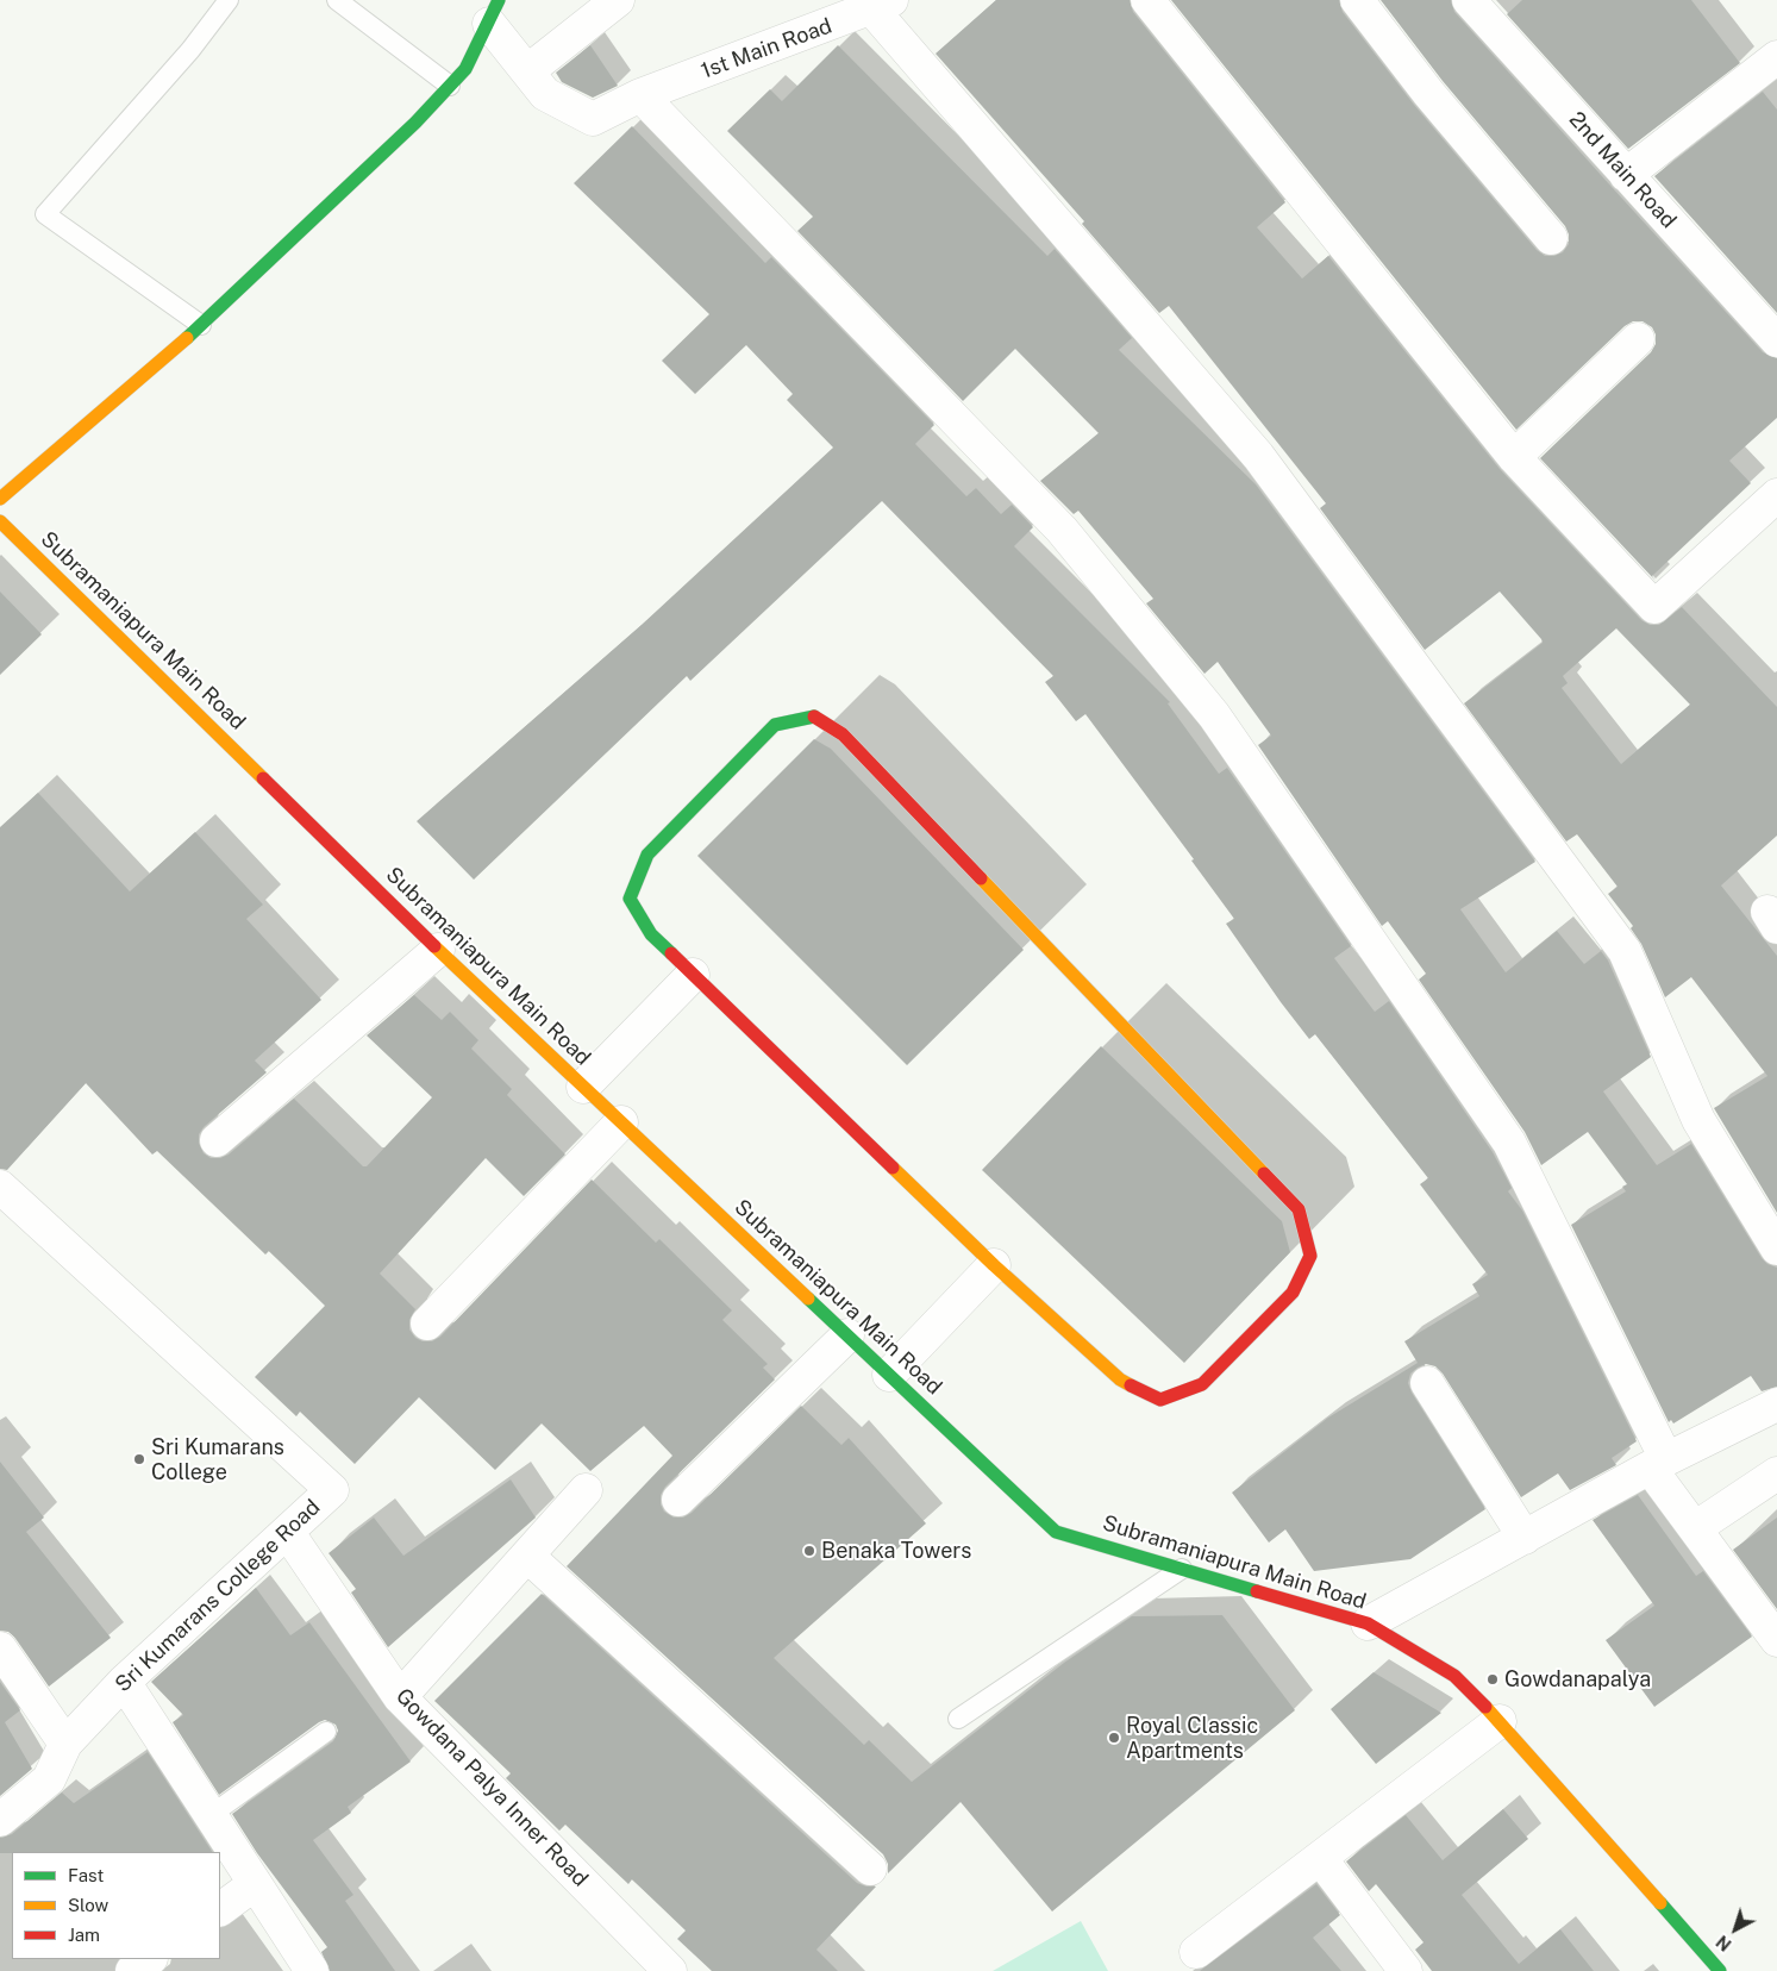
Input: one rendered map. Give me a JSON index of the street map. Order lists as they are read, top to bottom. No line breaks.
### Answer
{"streets":{"street":["1st Main Road","2nd Main Road","Subramaniapura Main Road","Sri Kumarans College Road","Gowdana Palya Inner Road"]},"crossings":[["Sri Kumarans College Road","Gowdana Palya Inner Road"]],"places":["Sri Kumarans College","Benaka Towers","Gowdanapalya","Royal Classic Apartments"],"legend":["Fast","Slow","Jam"],"north":"bottom left"}
